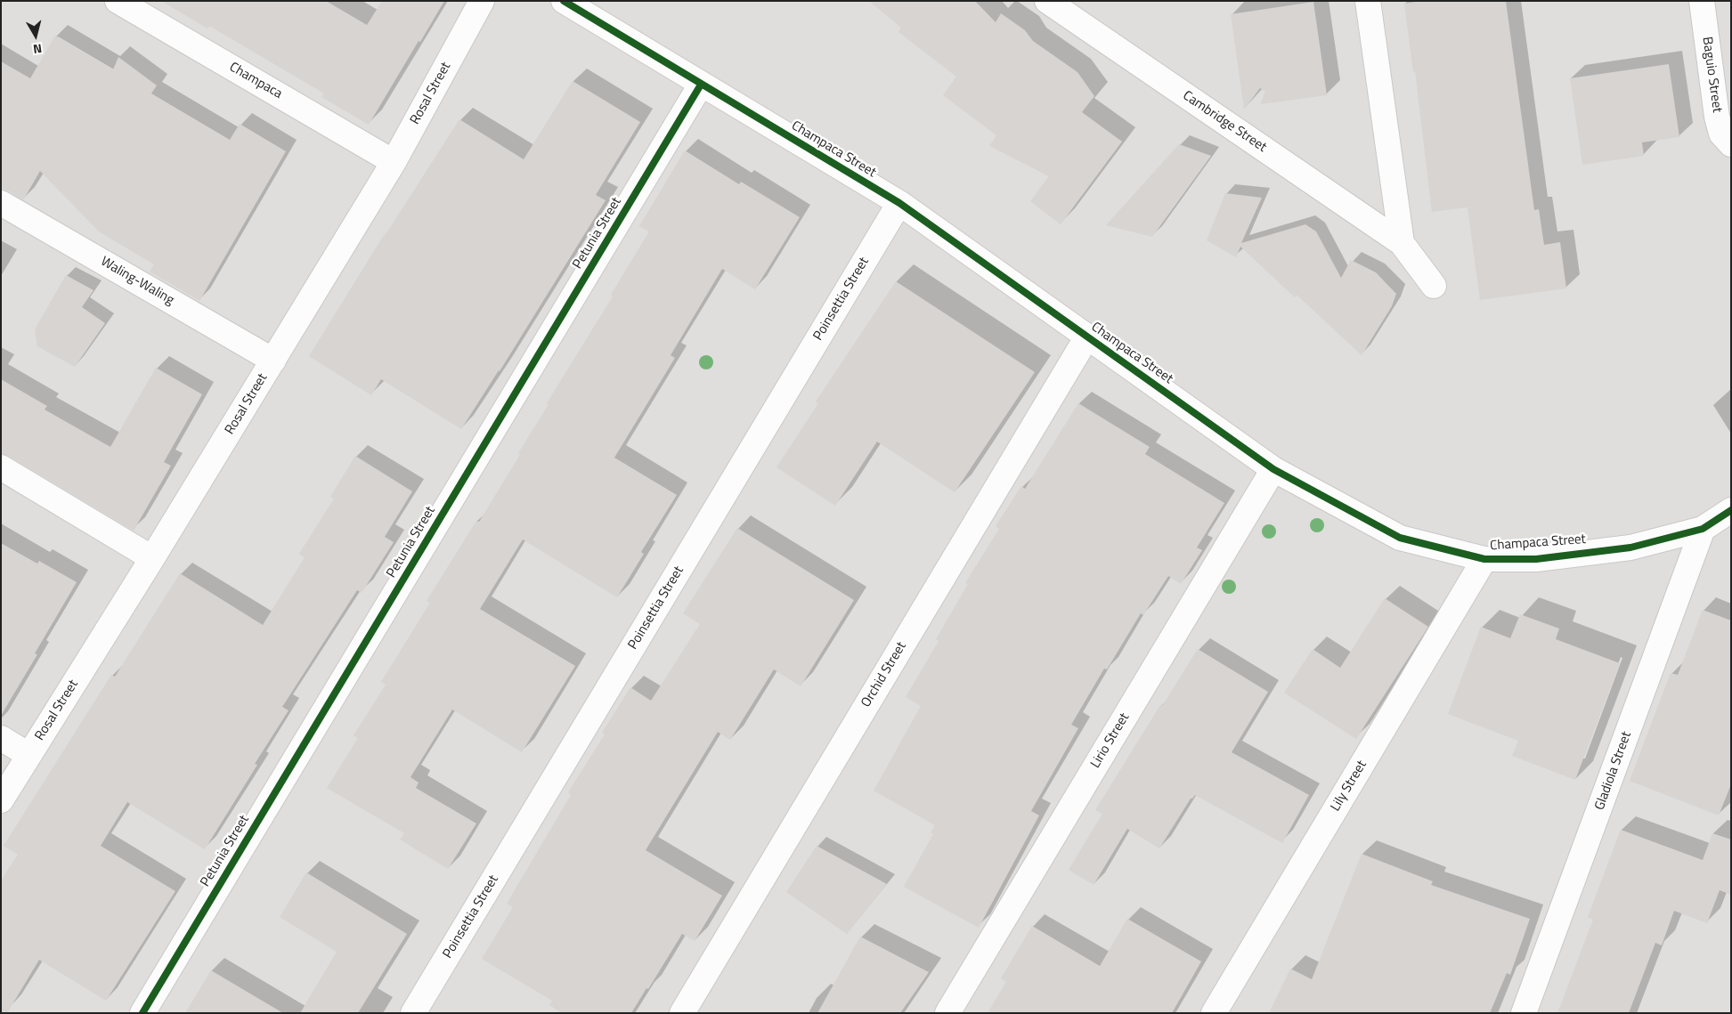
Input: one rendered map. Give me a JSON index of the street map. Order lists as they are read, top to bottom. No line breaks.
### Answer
{"streets":{"street":["Baguio Street","Champaca","Rosal Street","Cambridge Street","Champaca Street","Petunia Street","Waling-Waling","Poinsettia Street","Orchid Street","Lirio Street","Gladiola Street","Lily Street"]},"crossings":[["Champaca","Rosal Street"],["Rosal Street","Waling-Waling"],["Champaca Street","Petunia Street"],["Champaca Street","Poinsettia Street"],["Champaca Street","Orchid Street"],["Champaca Street","Lirio Street"],["Champaca Street","Gladiola Street"],["Champaca Street","Lily Street"]],"north":"bottom"}
